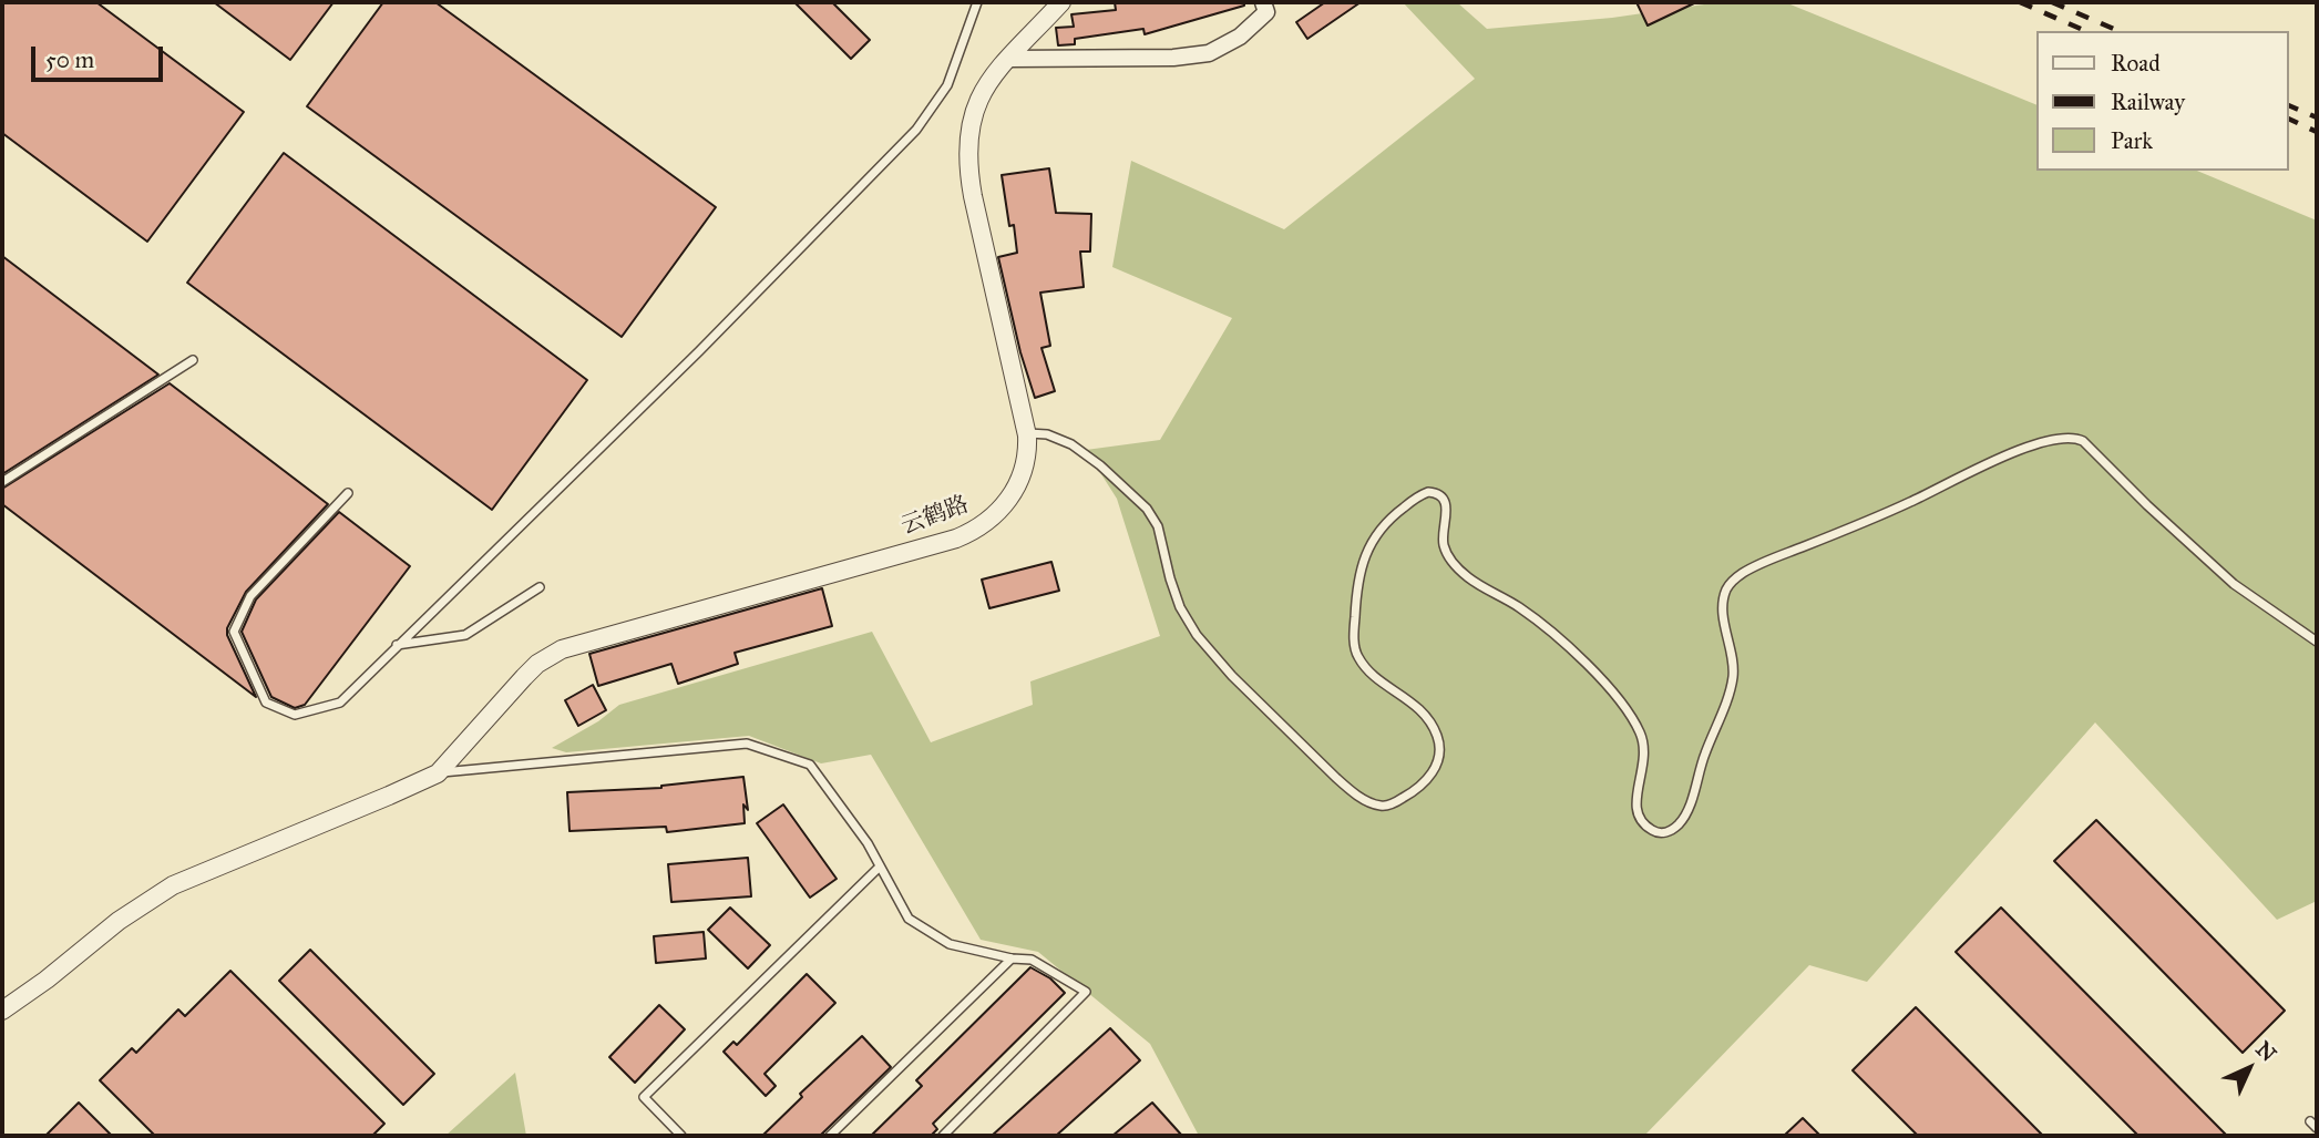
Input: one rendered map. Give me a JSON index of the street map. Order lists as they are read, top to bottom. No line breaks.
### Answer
{"streets":{"street":["云鹤路"]},"legend":["Road","Railway","Park"],"scale_bar":"50 m","north":"top right"}
